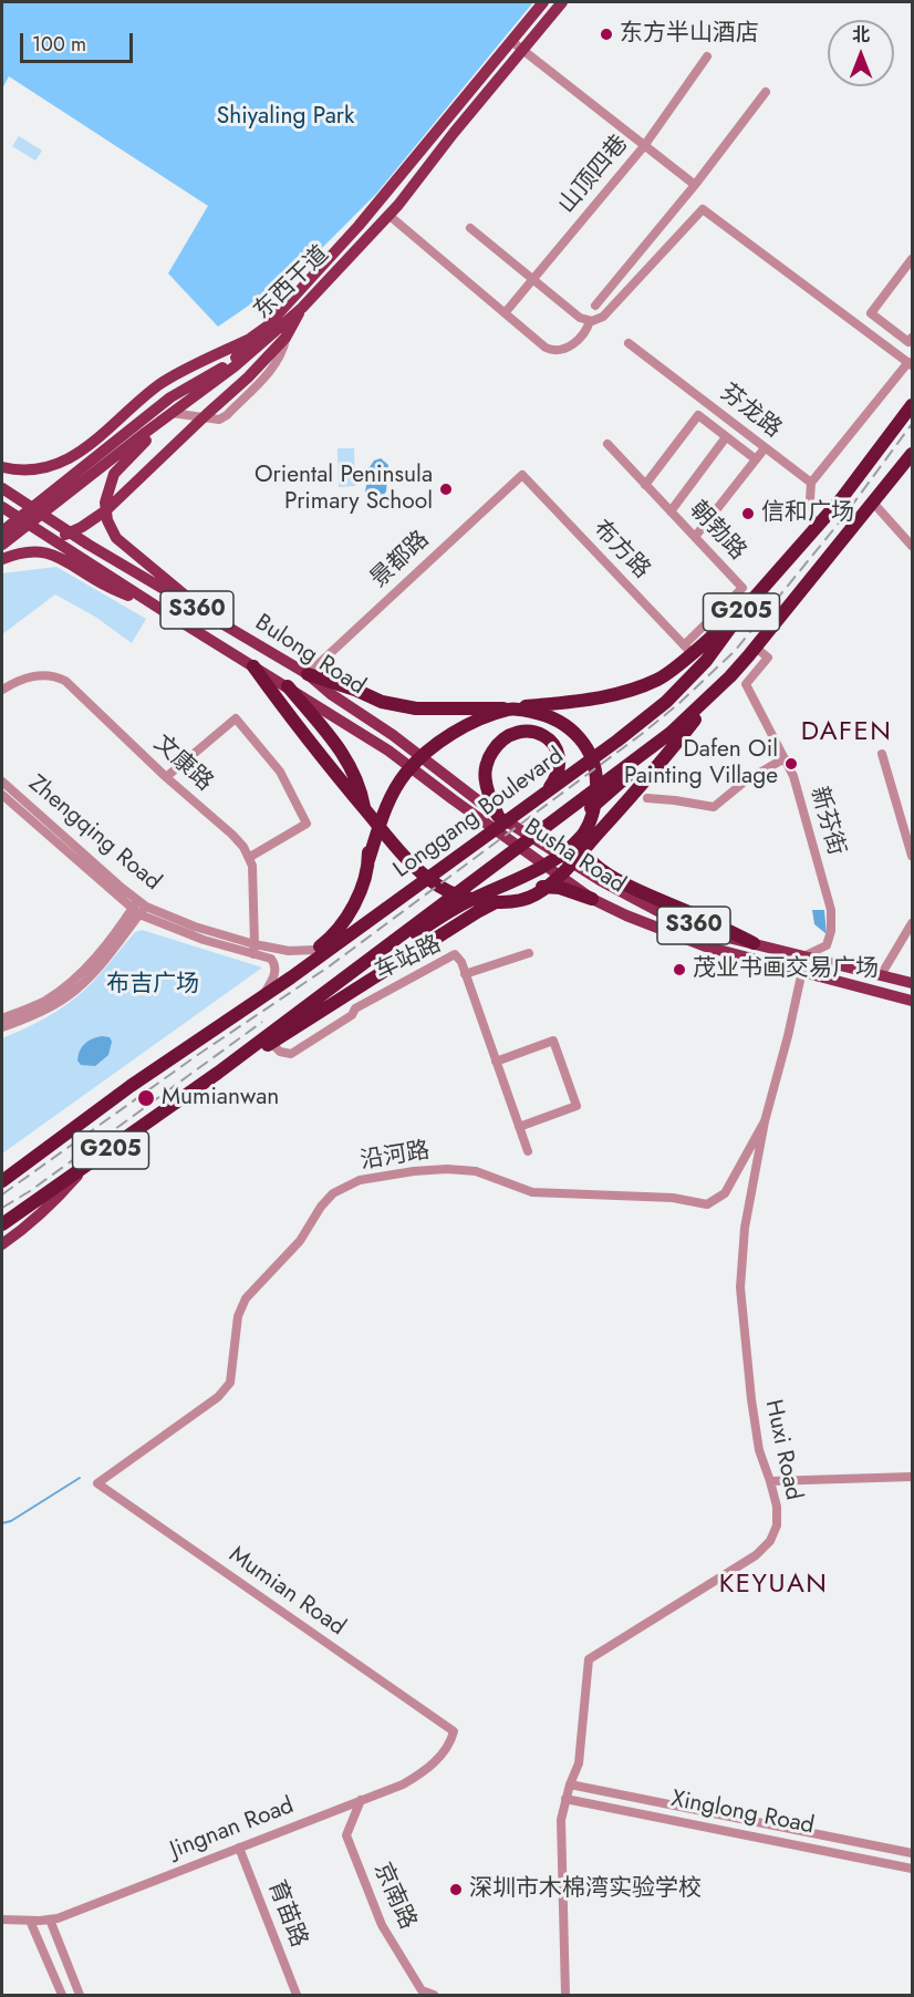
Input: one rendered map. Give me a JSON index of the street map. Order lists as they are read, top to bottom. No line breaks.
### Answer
{"streets":{"highway":["G205","Longgang Boulevard"],"main road":["东西干道","S360","Bulong Road","Busha Road"],"street":["山顶四巷","芬龙路","朝勃路","布方路","景都路","文康路","新芬街","Zhengqing Road","车站路","沿河路","Huxi Road","Mumian Road","Xinglong Road","Jingnan Road","京南路","育苗路"]},"crossings":[["朝勃路","布方路"],["布方路","景都路"],["景都路","Bulong Road"],["G205","新芬街"],["Bulong Road","Busha Road"],["Longgang Boulevard","Zhengqing Road"],["新芬街","Busha Road"],["新芬街","Huxi Road"],["Busha Road","Huxi Road"],["沿河路","Huxi Road"],["沿河路","Mumian Road"],["Huxi Road","Xinglong Road"],["Mumian Road","Jingnan Road"],["Jingnan Road","京南路"],["Jingnan Road","育苗路"]],"districts":["DAFEN","KEYUAN"],"parks":["Shiyaling Park","布吉广场"],"places":["东方半山酒店","Oriental Peninsula Primary School","信和广场","Dafen Oil Painting Village","茂业书画交易广场","Mumianwan","深圳市木棉湾实验学校"],"scale_bar":"100 m","north":"top"}
